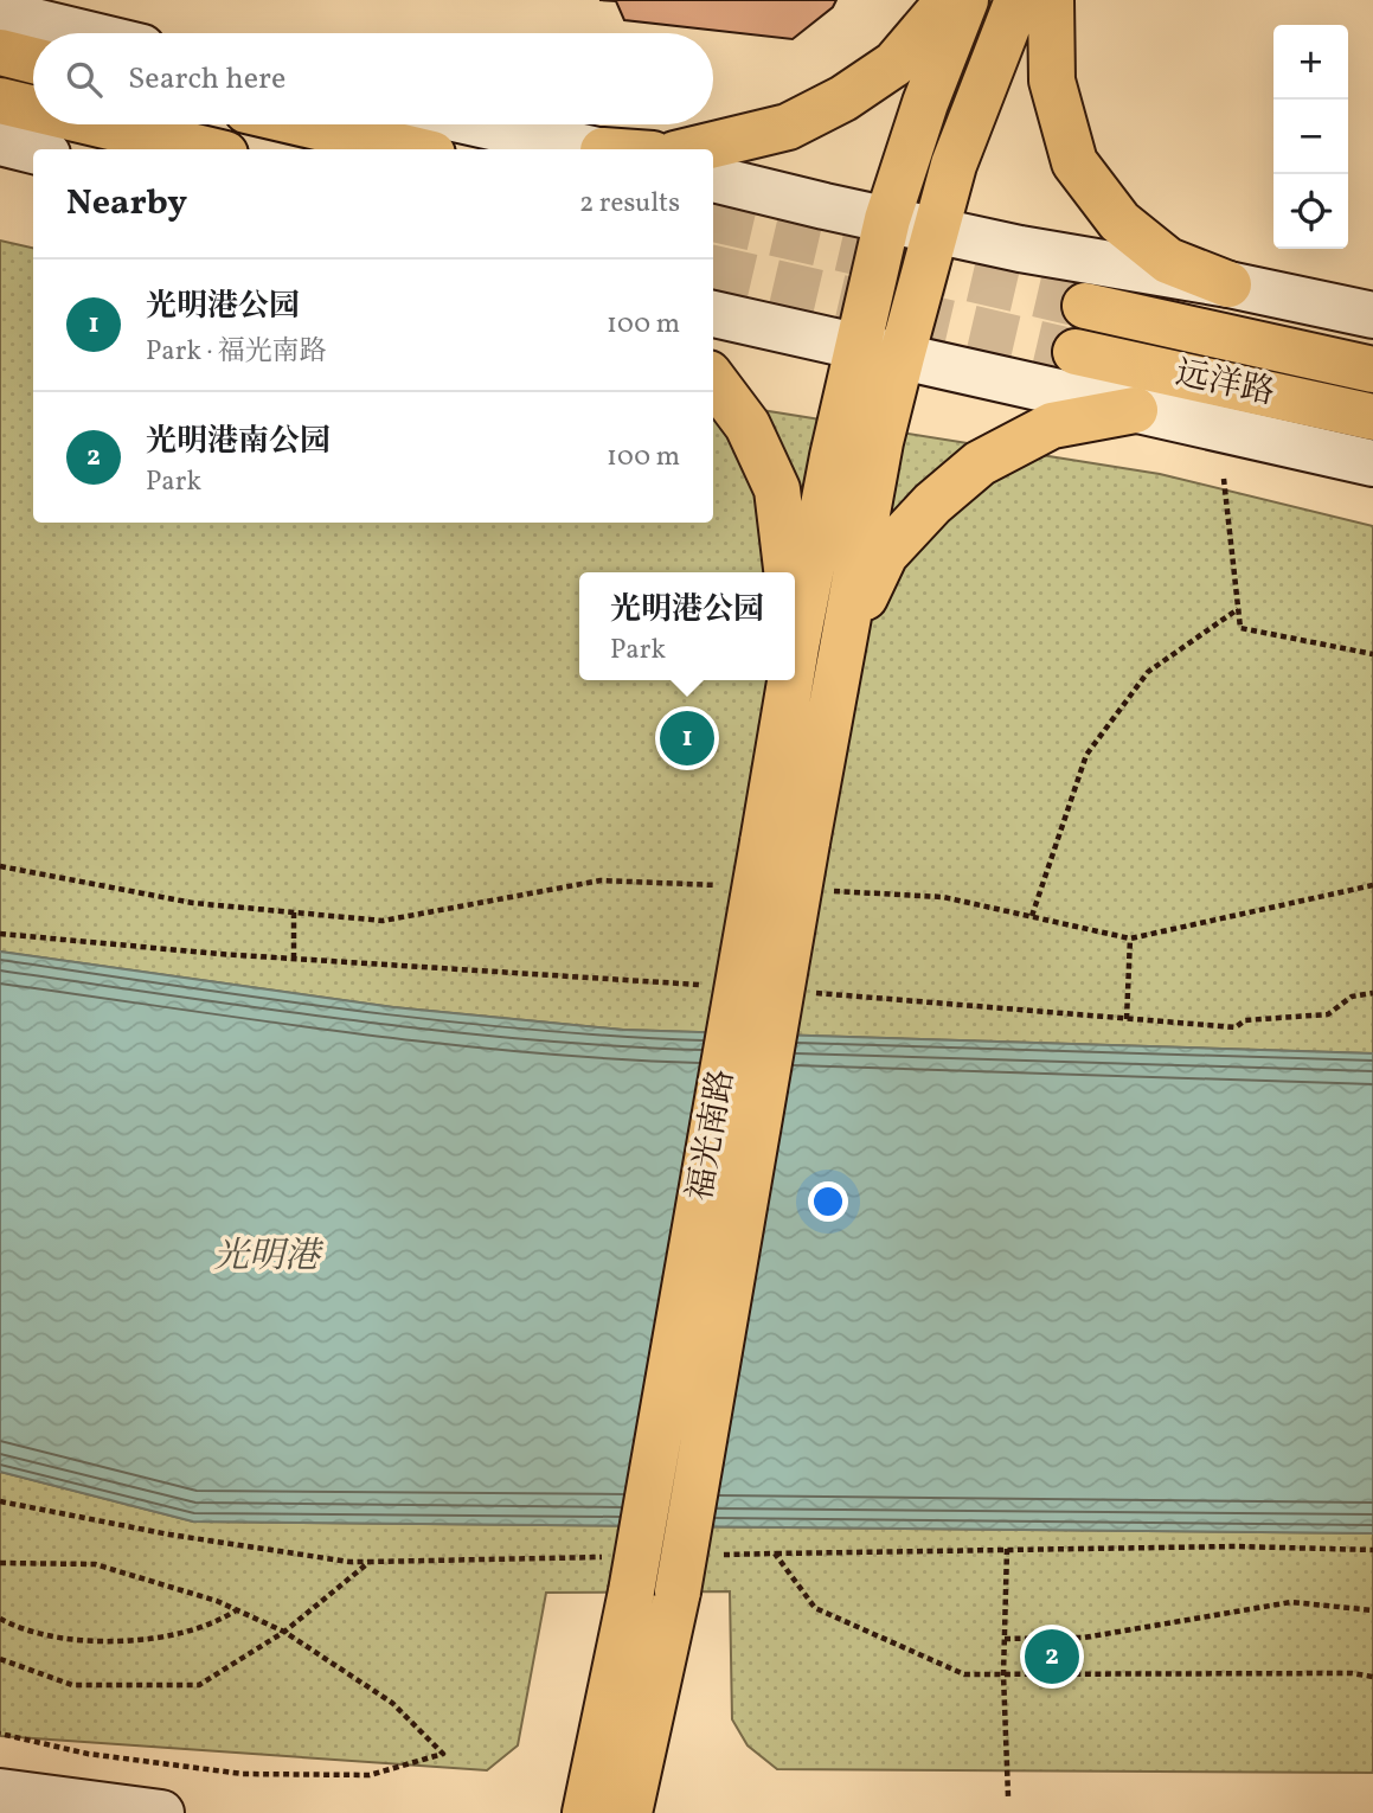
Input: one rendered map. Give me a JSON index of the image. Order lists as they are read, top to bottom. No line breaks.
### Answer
{"streets":{"main road":["远洋路","福光南路"]},"water":["光明港"],"page":{"map_buttons":["+","−"],"search":"Search here","heading":["Nearby","2 results"],"list":[{"mark":"1","name":"光明港公园","note":"Park · 福光南路","value":"100 m"},{"mark":"2","name":"光明港南公园","note":"Park","value":"100 m"}],"popup":["光明港公园","Park"],"pins":["1","2"]}}
